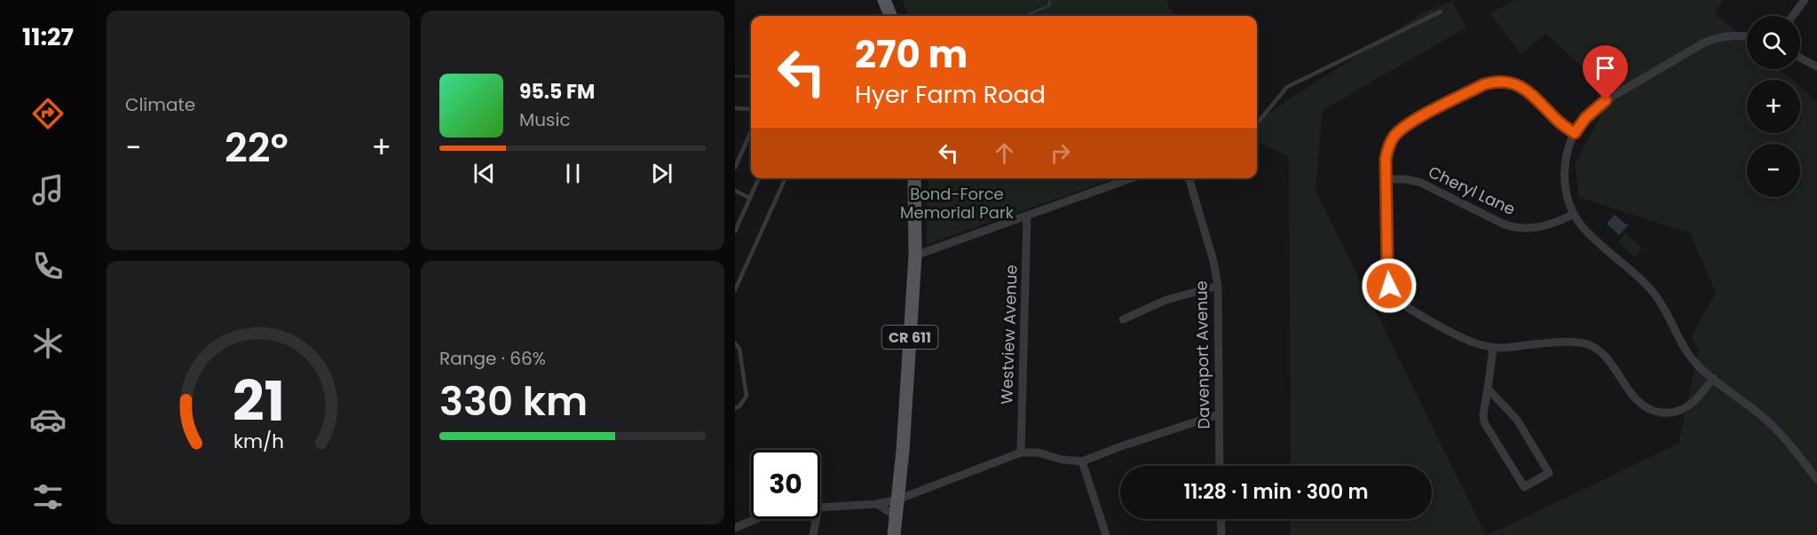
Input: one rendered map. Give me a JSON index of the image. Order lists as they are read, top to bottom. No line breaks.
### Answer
{"streets":{"main road":["CR 611"],"street":["Cheryl Lane","Westview Avenue","Davenport Avenue"]},"parks":["Bond-Force Memorial Park"],"page":{"tabs":"11:27","tile":["Climate",["Range · 66%","330 km"]],"map_buttons":["+","−"],"turn":["270 m","Hyer Farm Road"],"song":["95.5 FM","Music"],"heat":["−","22°","+"],"limit":"30","trip":"11:28 · 1 min · 300 m","gauge":["21","km/h"]}}
